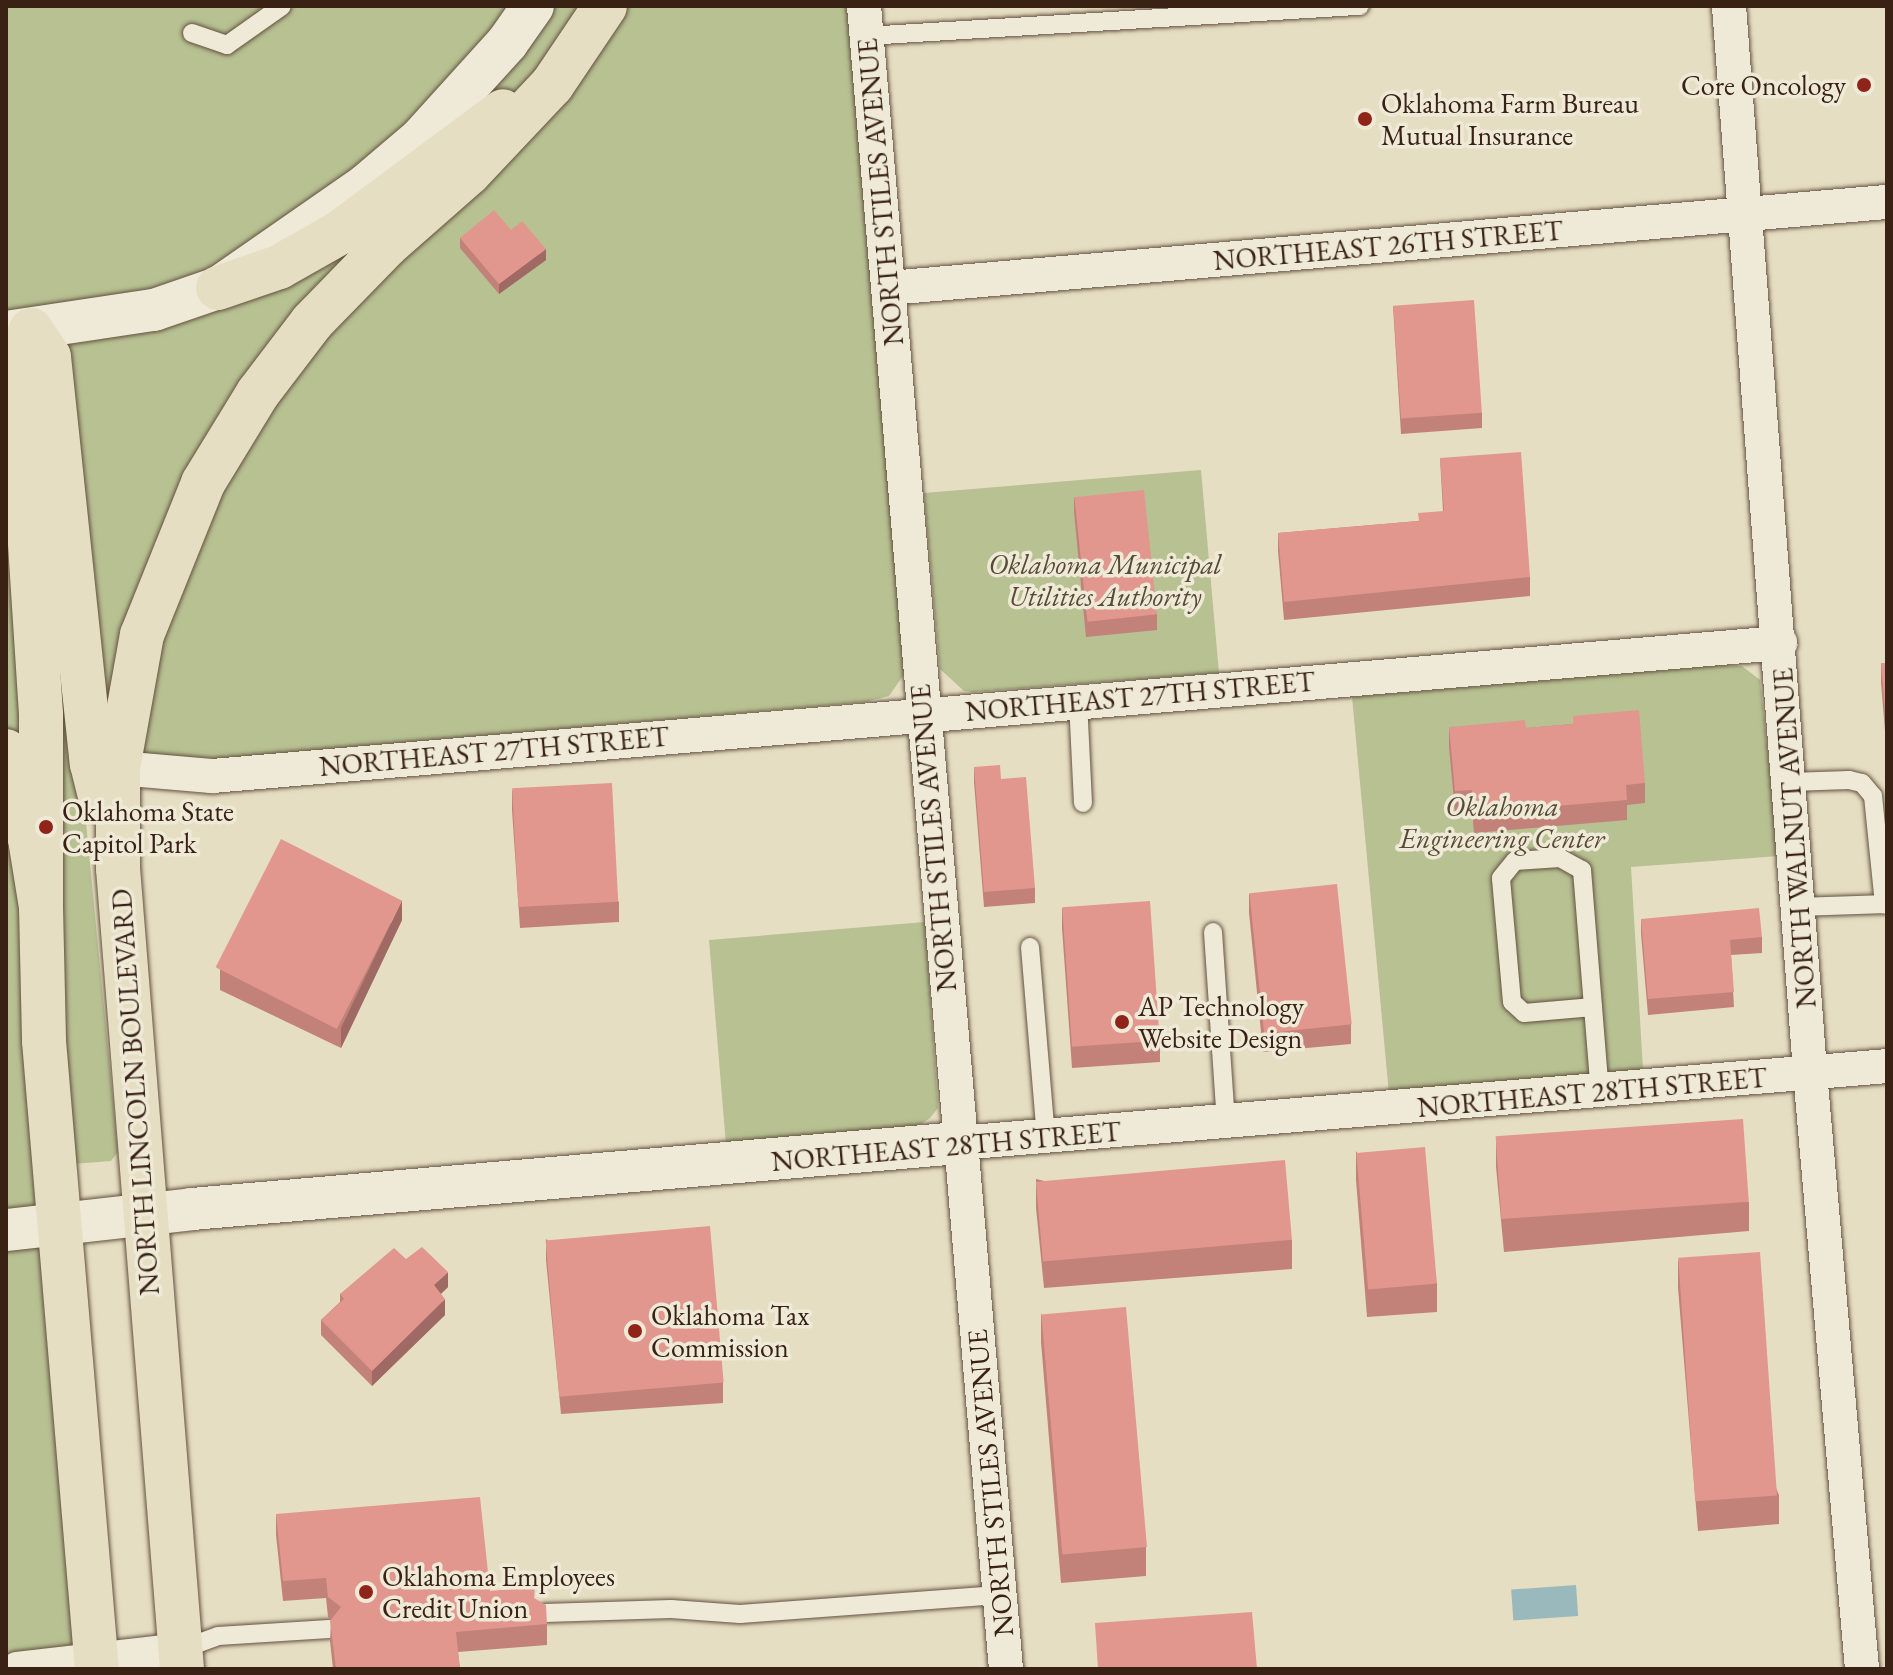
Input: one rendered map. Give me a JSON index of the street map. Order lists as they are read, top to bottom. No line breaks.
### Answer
{"streets":{"main road":["NORTH LINCOLN BOULEVARD"],"street":["NORTH STILES AVENUE","NORTHEAST 26TH STREET","NORTHEAST 27TH STREET","NORTH WALNUT AVENUE","NORTHEAST 28TH STREET"]},"crossings":[["NORTH STILES AVENUE","NORTHEAST 26TH STREET"],["NORTH STILES AVENUE","NORTHEAST 27TH STREET"],["NORTH STILES AVENUE","NORTHEAST 28TH STREET"],["NORTHEAST 26TH STREET","NORTH WALNUT AVENUE"],["NORTHEAST 27TH STREET","NORTH WALNUT AVENUE"],["NORTHEAST 27TH STREET","NORTH LINCOLN BOULEVARD"],["NORTH WALNUT AVENUE","NORTHEAST 28TH STREET"],["NORTH LINCOLN BOULEVARD","NORTHEAST 28TH STREET"]],"parks":["Oklahoma Municipal Utilities Authority","Oklahoma Engineering Center"],"places":["Core Oncology","Oklahoma Farm Bureau Mutual Insurance","Oklahoma State Capitol Park","AP Technology Website Design","Oklahoma Tax Commission","Oklahoma Employees Credit Union"]}
